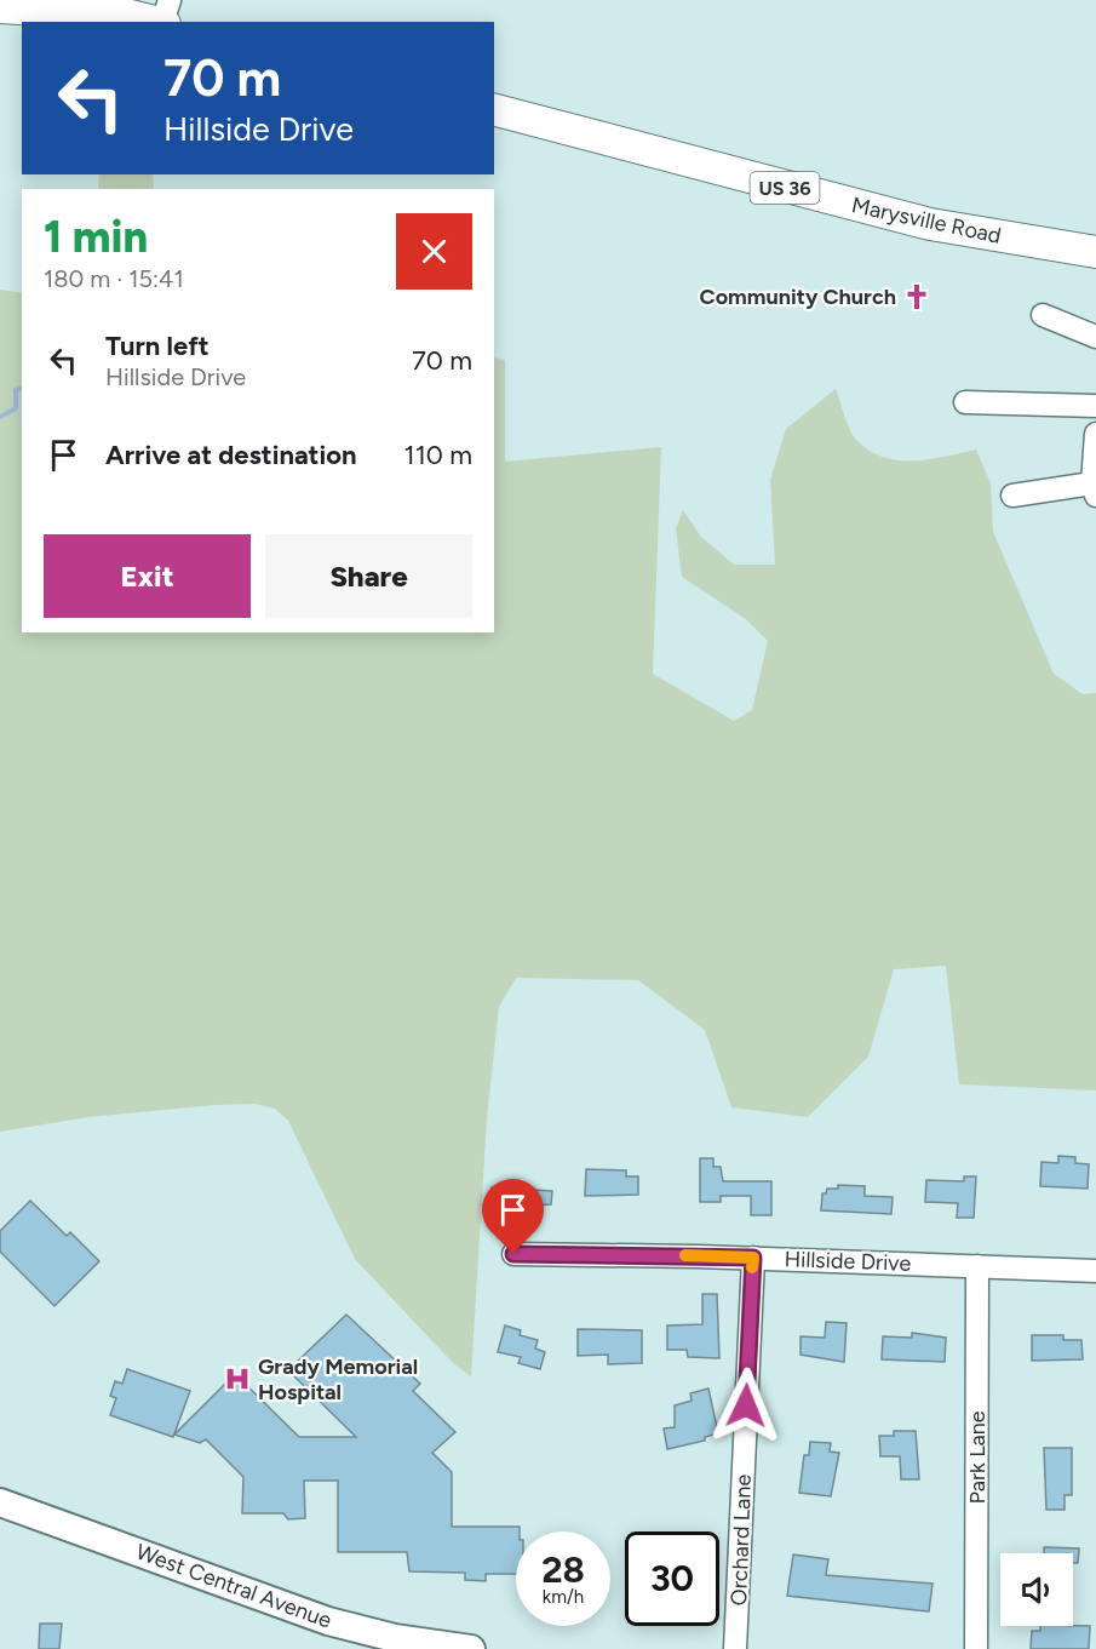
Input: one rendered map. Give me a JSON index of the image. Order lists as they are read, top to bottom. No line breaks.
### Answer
{"streets":{"highway":["US 36","Marysville Road"],"main road":["West Central Avenue"],"street":["Hillside Drive","Park Lane","Orchard Lane"]},"crossings":[["Hillside Drive","Park Lane"],["Hillside Drive","Orchard Lane"]],"places":{"church":["Community Church"],"hospital":["Grady Memorial Hospital"]},"page":{"turn":["70 m","Hillside Drive"],"heading":["1 min","180 m · 15:41"],"list":[{"name":"Turn left","note":"Hillside Drive","value":"70 m"},{"name":"Arrive at destination","value":"110 m"}],"buttons":["Exit","Share"],"speed":"28 km/h","limit":"30"}}
